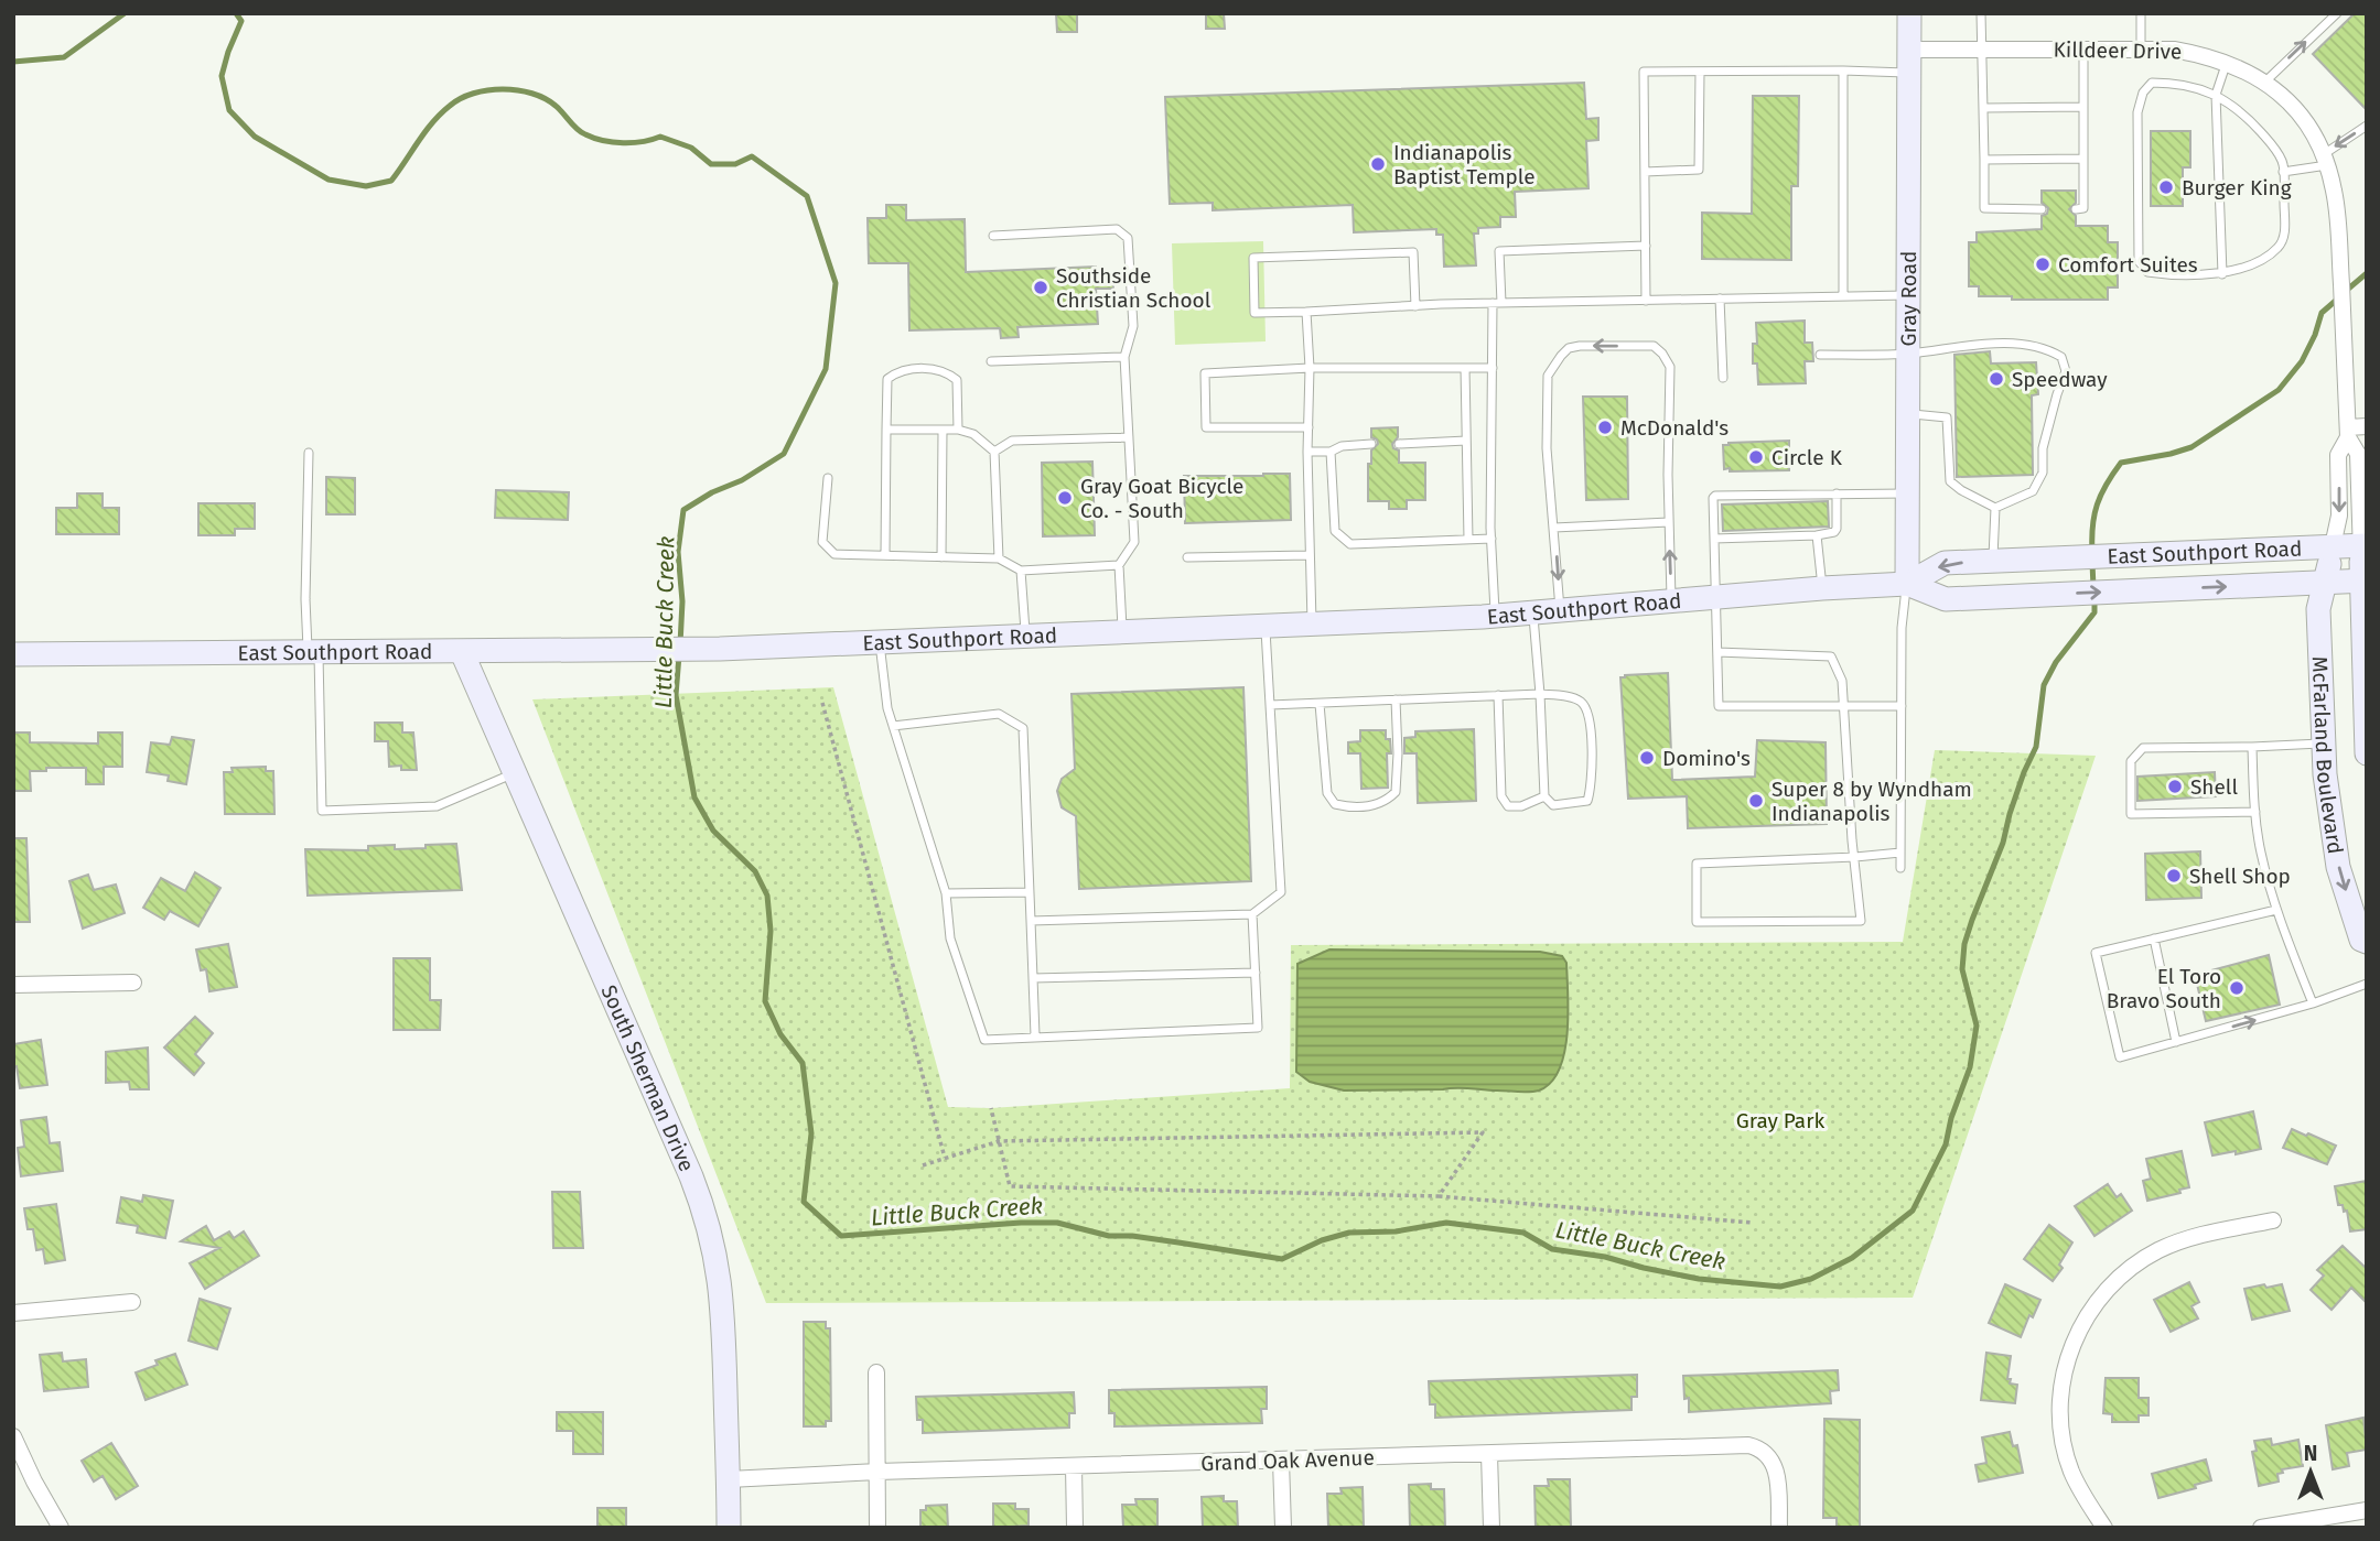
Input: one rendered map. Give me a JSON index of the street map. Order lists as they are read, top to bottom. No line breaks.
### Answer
{"streets":{"main road":["Gray Road","East Southport Road","McFarland Boulevard","South Sherman Drive"],"street":["Killdeer Drive","Grand Oak Avenue"]},"crossings":[["Killdeer Drive","Gray Road"],["Killdeer Drive","East Southport Road"],["Killdeer Drive","McFarland Boulevard"],["Gray Road","East Southport Road"],["East Southport Road","McFarland Boulevard"],["East Southport Road","South Sherman Drive"],["South Sherman Drive","Grand Oak Avenue"]],"one_way":["McFarland Boulevard"],"water":["Little Buck Creek"],"parks":["Gray Park"],"places":["Indianapolis Baptist Temple","Burger King","Comfort Suites","Southside Christian School","Speedway","McDonald's","Circle K","Gray Goat Bicycle Co. - South","Domino's","Shell","Super 8 by Wyndham Indianapolis","Shell Shop","El Toro Bravo South"],"north":"top"}
